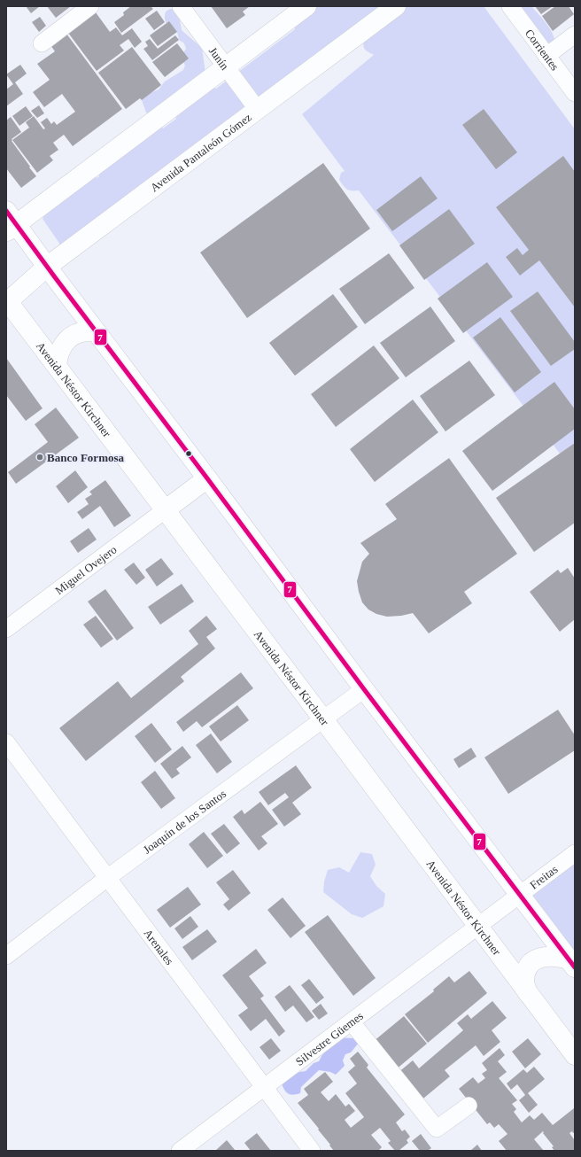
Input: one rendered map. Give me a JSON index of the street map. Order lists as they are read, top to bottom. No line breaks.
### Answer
{"streets":{"main road":["Avenida Pantaleón Gómez","Avenida Néstor Kirchner"],"street":["Corrientes","Junín","Miguel Ovejero","Joaquín de los Santos","Freitas","Arenales","Silvestre Güemes"]},"crossings":[["Junín","Avenida Pantaleón Gómez"],["Avenida Pantaleón Gómez","Avenida Néstor Kirchner"],["Avenida Néstor Kirchner","Miguel Ovejero"],["Avenida Néstor Kirchner","Joaquín de los Santos"],["Avenida Néstor Kirchner","Freitas"],["Avenida Néstor Kirchner","Silvestre Güemes"],["Joaquín de los Santos","Arenales"],["Freitas","Silvestre Güemes"],["Arenales","Silvestre Güemes"]],"places":["Banco Formosa"],"lines":["transit line 7"]}
